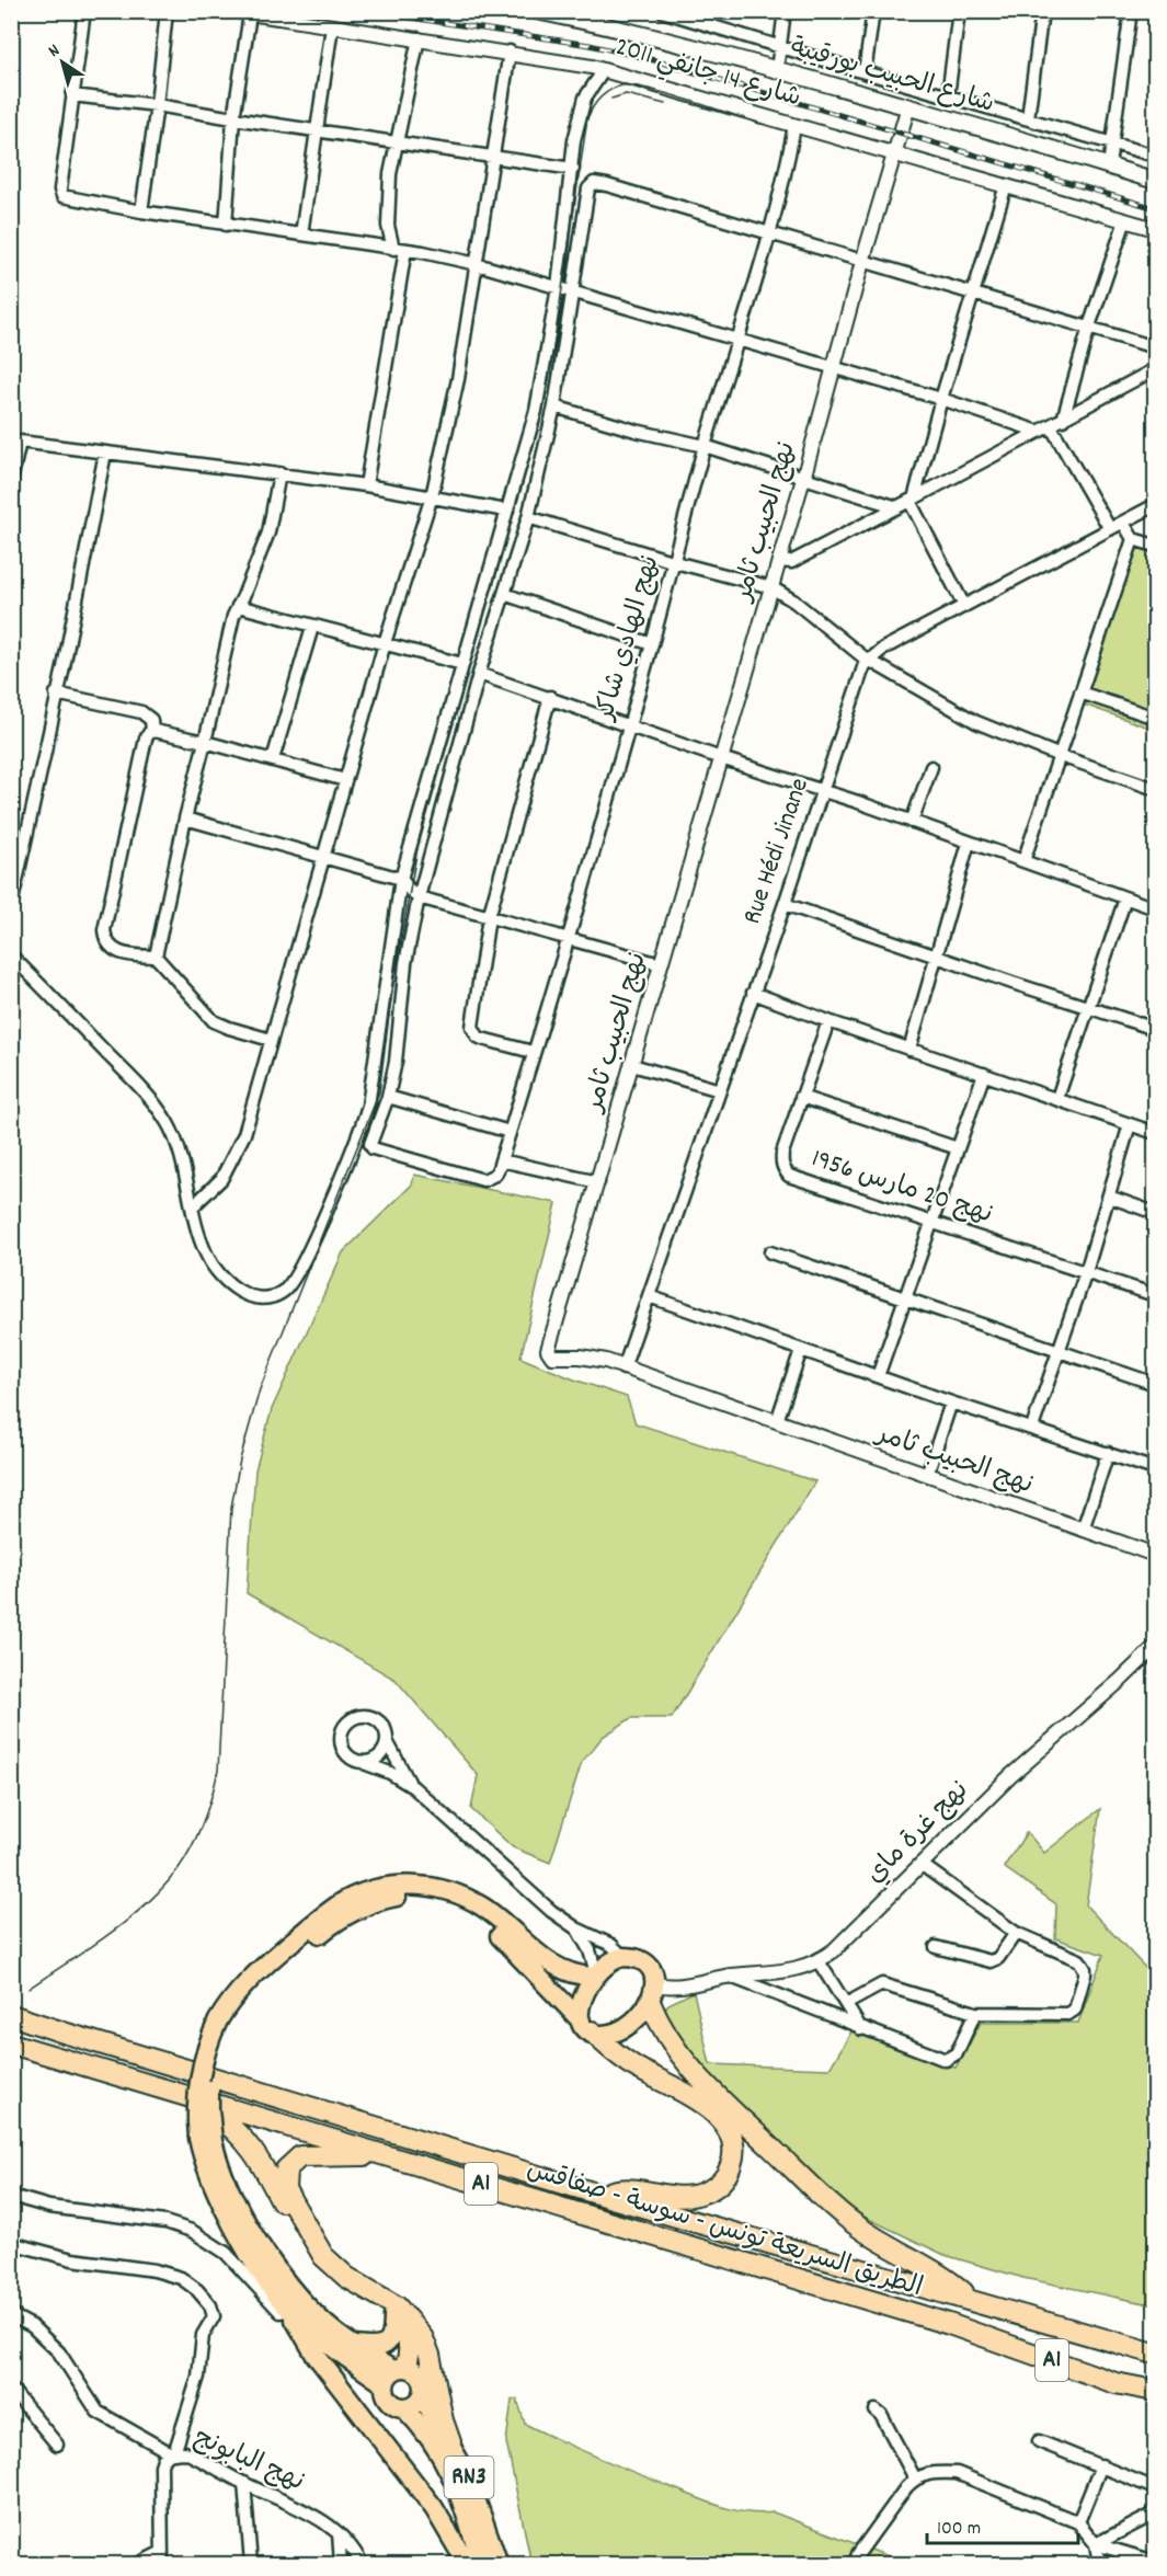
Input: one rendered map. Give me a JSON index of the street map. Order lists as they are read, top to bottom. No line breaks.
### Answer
{"streets":{"highway":["A1","الطريق السريعة تونس - سوسة - صفاقس","RN3"],"main road":["شارع الحبيب بورقيبة"],"street":["شارع 14 جانفي 2011","نهج الحبيب ثامر","نهج الهادي شاكر","Rue Hédi Jinane","نهج 20 مارس 1956","نهج غرة ماي","نهج البابونج"]},"crossings":[["شارع 14 جانفي 2011","نهج الحبيب ثامر"],["شارع 14 جانفي 2011","نهج الهادي شاكر"],["شارع الحبيب بورقيبة","نهج الحبيب ثامر"],["نهج الحبيب ثامر","Rue Hédi Jinane"]],"scale_bar":"100 m","north":"top left"}
